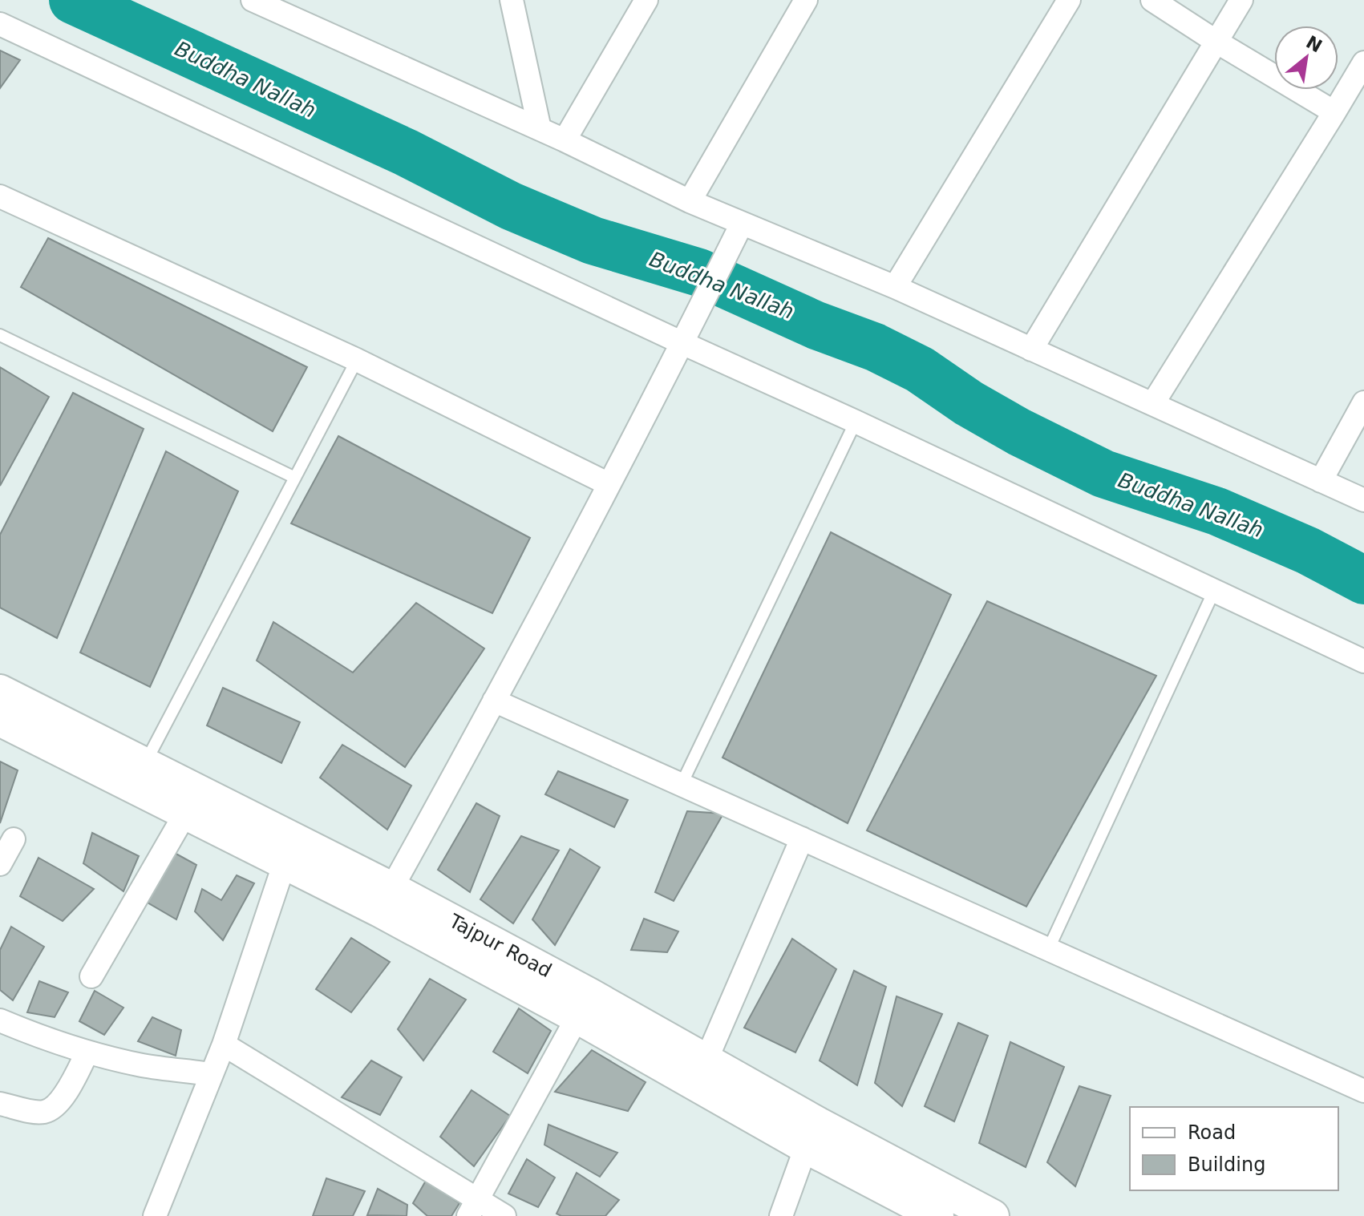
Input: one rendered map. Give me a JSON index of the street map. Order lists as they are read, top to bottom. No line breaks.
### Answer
{"streets":{"main road":["Tajpur Road"]},"water":["Buddha Nallah"],"legend":["Road","Building"],"north":"top right"}
